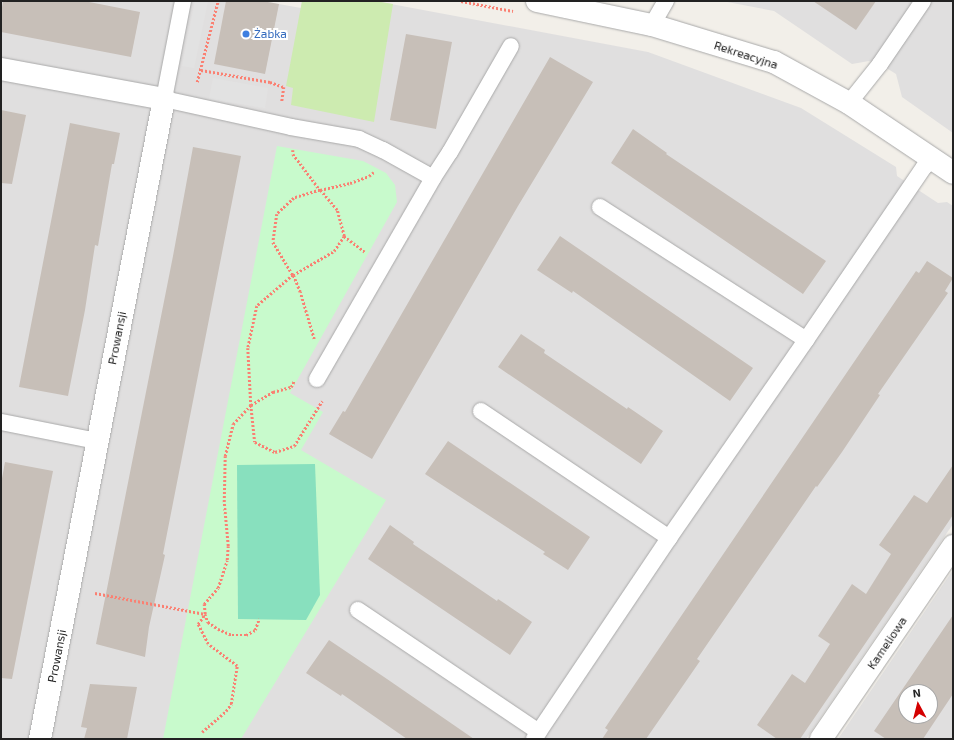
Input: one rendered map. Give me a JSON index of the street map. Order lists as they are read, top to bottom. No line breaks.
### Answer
{"streets":{"street":["Rekreacyjna","Prowansji","Kameliowa"]},"places":["Żabka"],"north":"top"}
